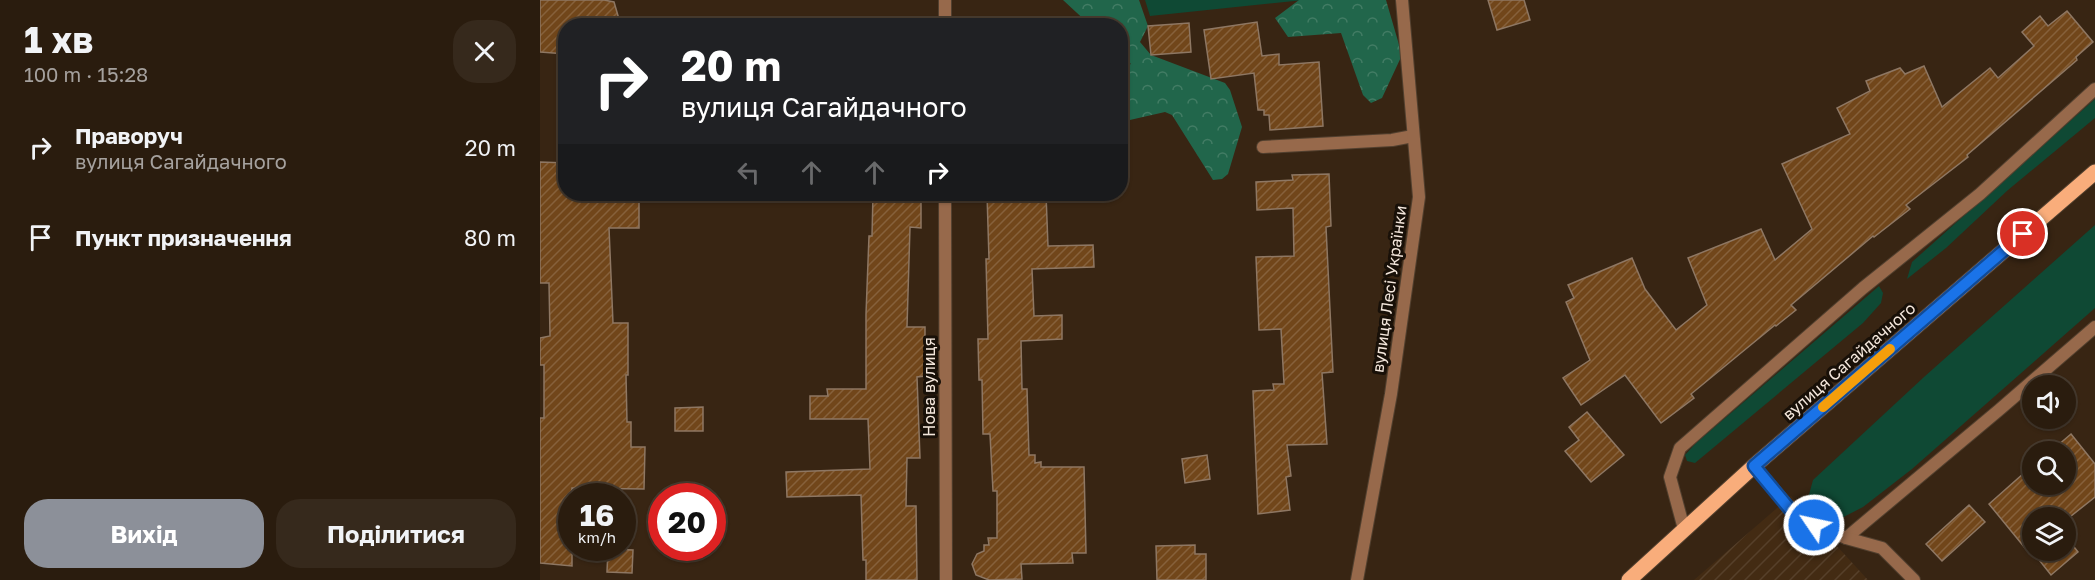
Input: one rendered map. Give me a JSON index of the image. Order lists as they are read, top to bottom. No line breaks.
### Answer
{"streets":{"main road":["вулиця Сагайдачного"],"street":["вулиця Лесі Українки","Нова вулиця"]},"page":{"heading":["1 хв","100 m · 15:28"],"turn":["20 m","вулиця Сагайдачного"],"list":[{"name":"Праворуч","note":"вулиця Сагайдачного","value":"20 m"},{"name":"Пункт призначення","value":"80 m"}],"speed":"16 km/h","limit":"20","buttons":["Вихід","Поділитися"]}}
